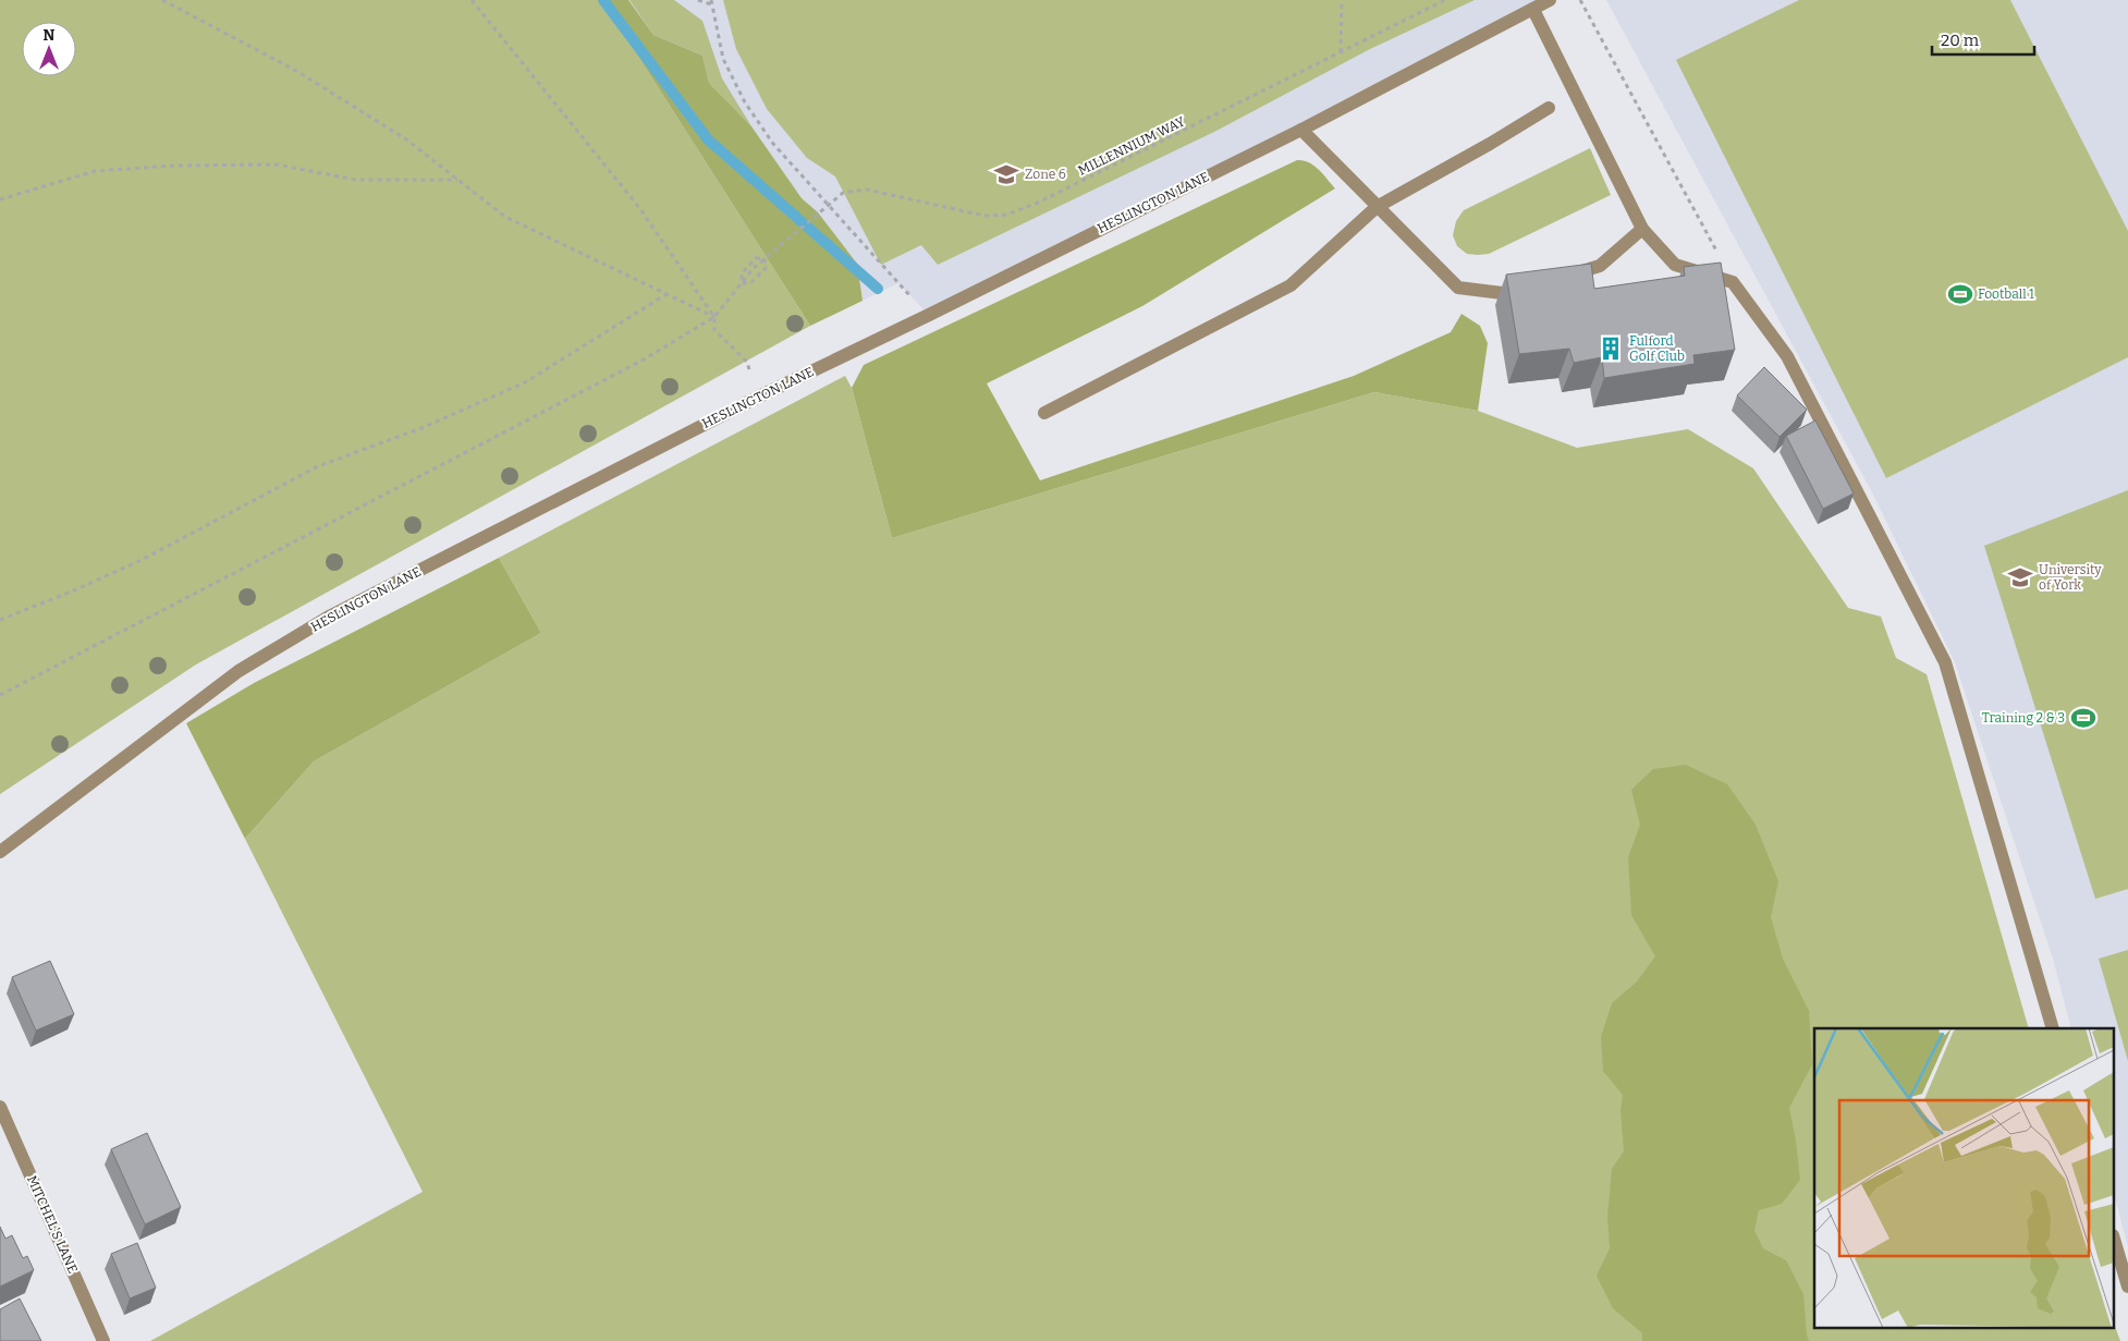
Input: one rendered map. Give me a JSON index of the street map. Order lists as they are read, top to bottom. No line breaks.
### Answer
{"streets":{"street":["HESLINGTON LANE","MITCHEL'S LANE"],"path":["MILLENNIUM WAY"]},"places":{"school or university":["Zone 6","University of York"],"sports":["Football 1","Training 2 & 3"],"building":["Fulford Golf Club"]},"scale_bar":"20 m","north":"top"}
